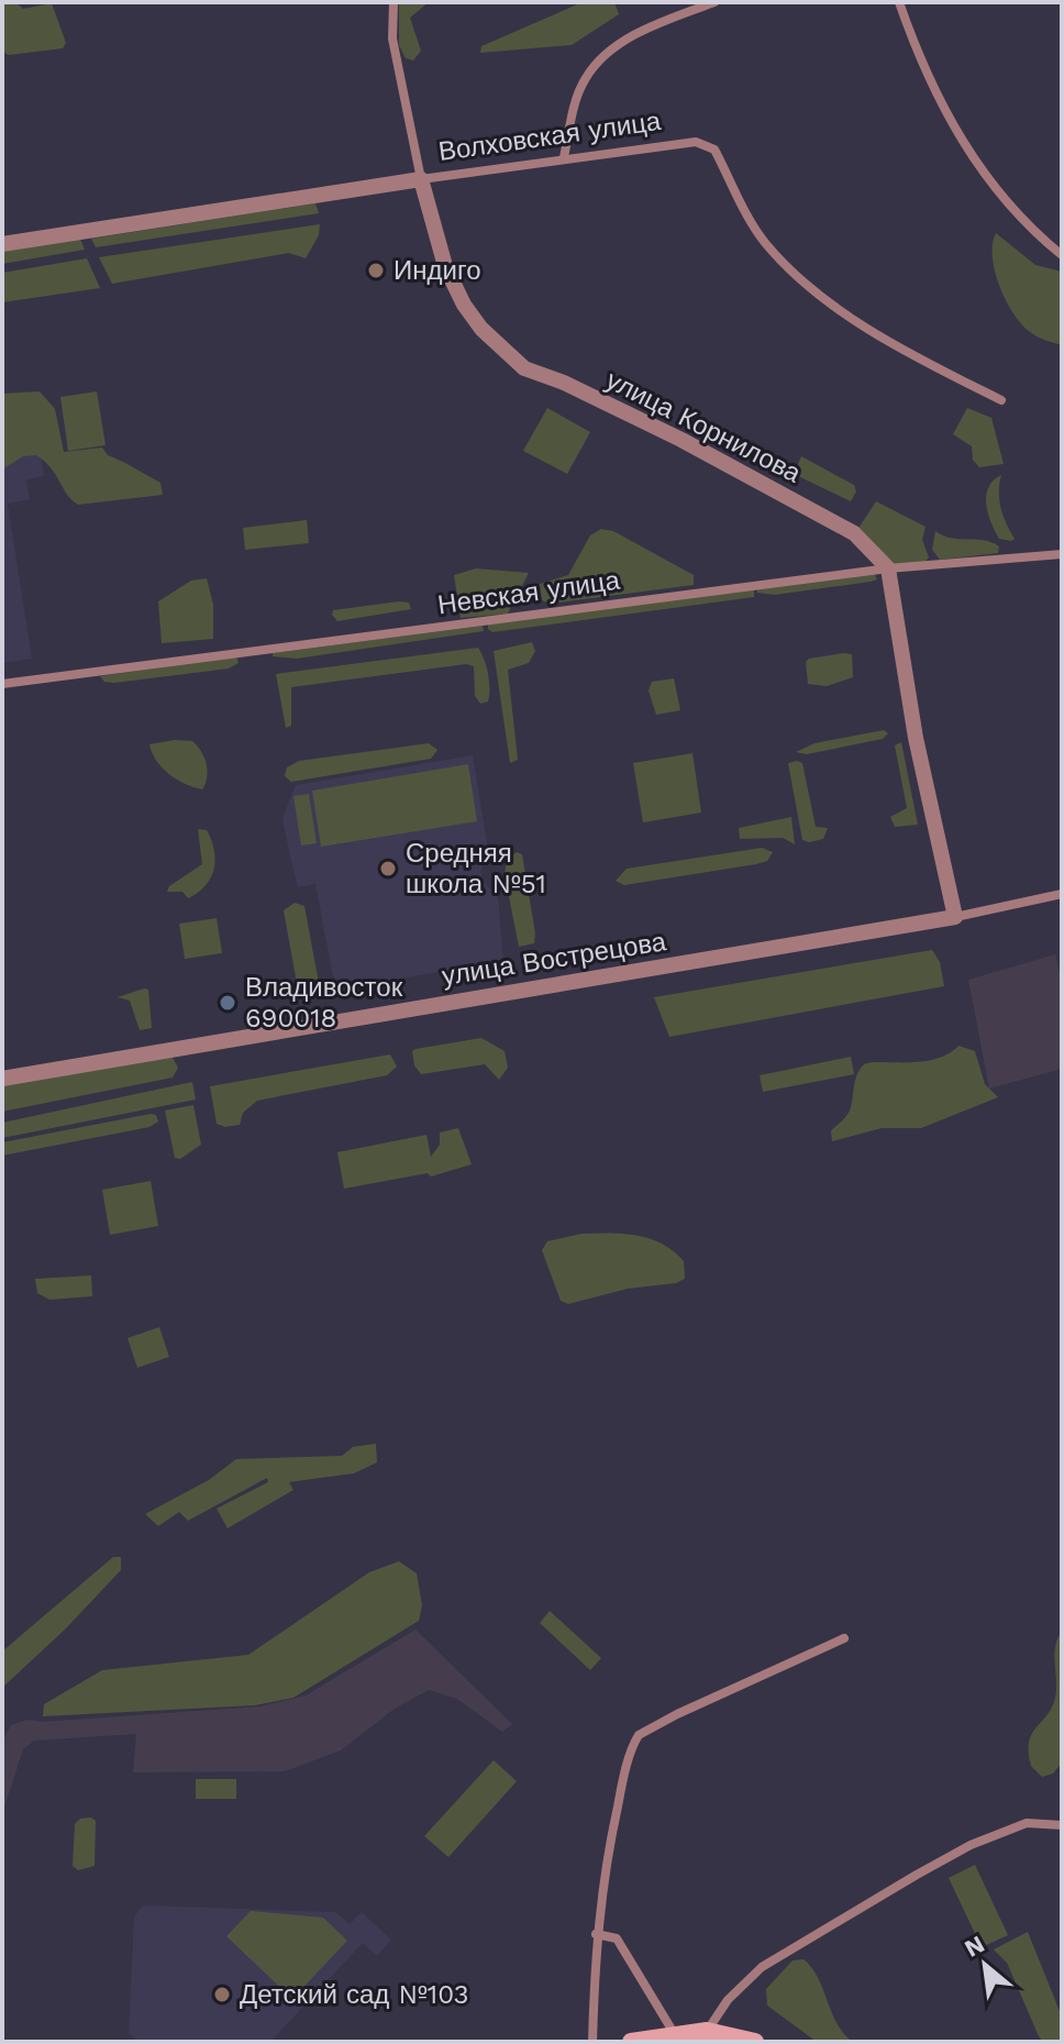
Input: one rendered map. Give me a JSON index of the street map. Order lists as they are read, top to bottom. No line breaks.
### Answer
{"streets":{"street":["Волховская улица","улица Корнилова","Невская улица","улица Вострецова"]},"crossings":[["Волховская улица","улица Корнилова"],["улица Корнилова","Невская улица"]],"places":["Индиго","Средняя школа №51","Владивосток 690018","Детский сад №103"],"north":"top left"}
